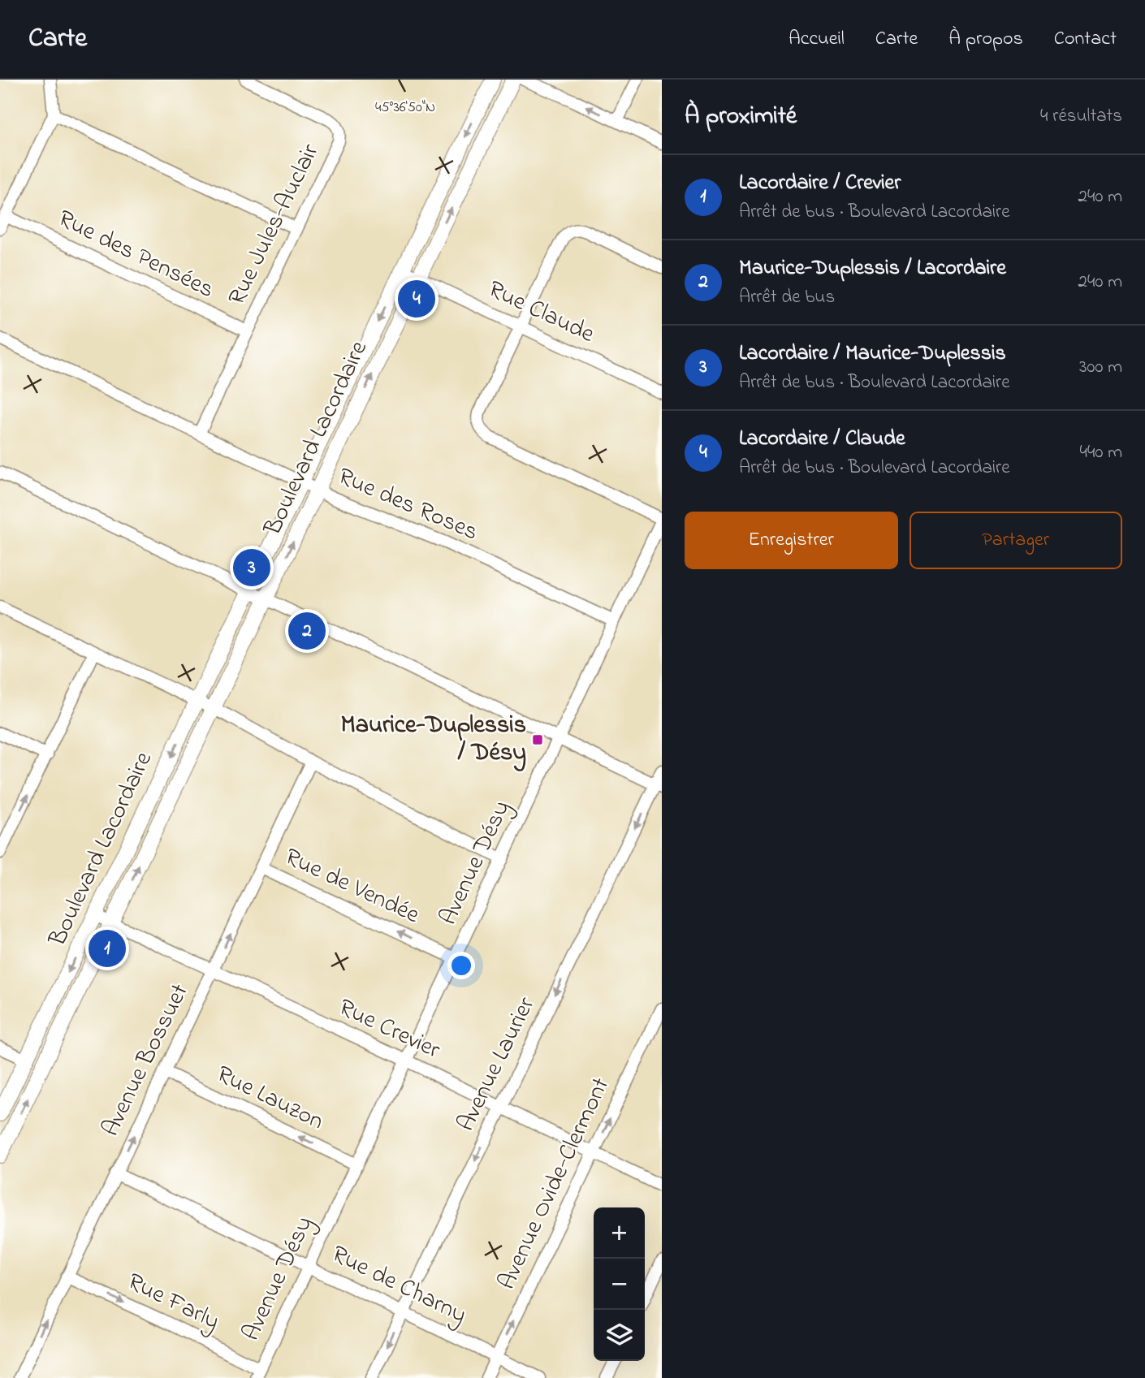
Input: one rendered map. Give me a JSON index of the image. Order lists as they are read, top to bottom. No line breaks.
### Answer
{"streets":{"main road":["Boulevard Lacordaire"],"street":["Rue Jules-Auclair","Rue des Pensées","Rue Claude","Rue des Roses","Avenue Désy","Rue de Vendée","Rue Crevier","Avenue Bossuet","Avenue Laurier","Rue Lauzon","Avenue Ovide-Clermont","Rue de Charny","Rue Farly"]},"crossings":[["Rue Jules-Auclair","Rue des Pensées"],["Rue Jules-Auclair","Rue des Roses"],["Rue Claude","Boulevard Lacordaire"],["Boulevard Lacordaire","Rue des Roses"],["Boulevard Lacordaire","Rue Crevier"],["Rue des Roses","Avenue Désy"],["Avenue Désy","Rue de Vendée"],["Avenue Désy","Rue Crevier"],["Avenue Désy","Rue Lauzon"],["Avenue Désy","Rue de Charny"],["Avenue Désy","Rue Farly"],["Rue de Vendée","Avenue Bossuet"],["Rue Crevier","Avenue Bossuet"],["Rue Crevier","Avenue Laurier"],["Rue Crevier","Avenue Ovide-Clermont"],["Avenue Bossuet","Rue Lauzon"],["Avenue Bossuet","Rue de Charny"],["Avenue Bossuet","Rue Farly"],["Avenue Laurier","Rue de Charny"],["Avenue Ovide-Clermont","Rue de Charny"]],"one_way":["Rue de Vendée","Avenue Bossuet","Avenue Laurier","Rue Lauzon","Avenue Ovide-Clermont","Rue Farly"],"places":{"transit":["Maurice-Duplessis / Désy"]},"page":{"header":"Carte","nav":["Accueil","Carte","À propos","Contact"],"heading":["À proximité","4 résultats"],"list":[{"mark":"1","name":"Lacordaire / Crevier","note":"Arrêt de bus · Boulevard Lacordaire","value":"240 m"},{"mark":"2","name":"Maurice-Duplessis / Lacordaire","note":"Arrêt de bus","value":"240 m"},{"mark":"3","name":"Lacordaire / Maurice-Duplessis","note":"Arrêt de bus · Boulevard Lacordaire","value":"300 m"},{"mark":"4","name":"Lacordaire / Claude","note":"Arrêt de bus · Boulevard Lacordaire","value":"440 m"}],"pins":["4","3","2","1"],"buttons":["Enregistrer","Partager"],"map_buttons":["+","−"]},"coordinates":["45°36'50\"N"]}
